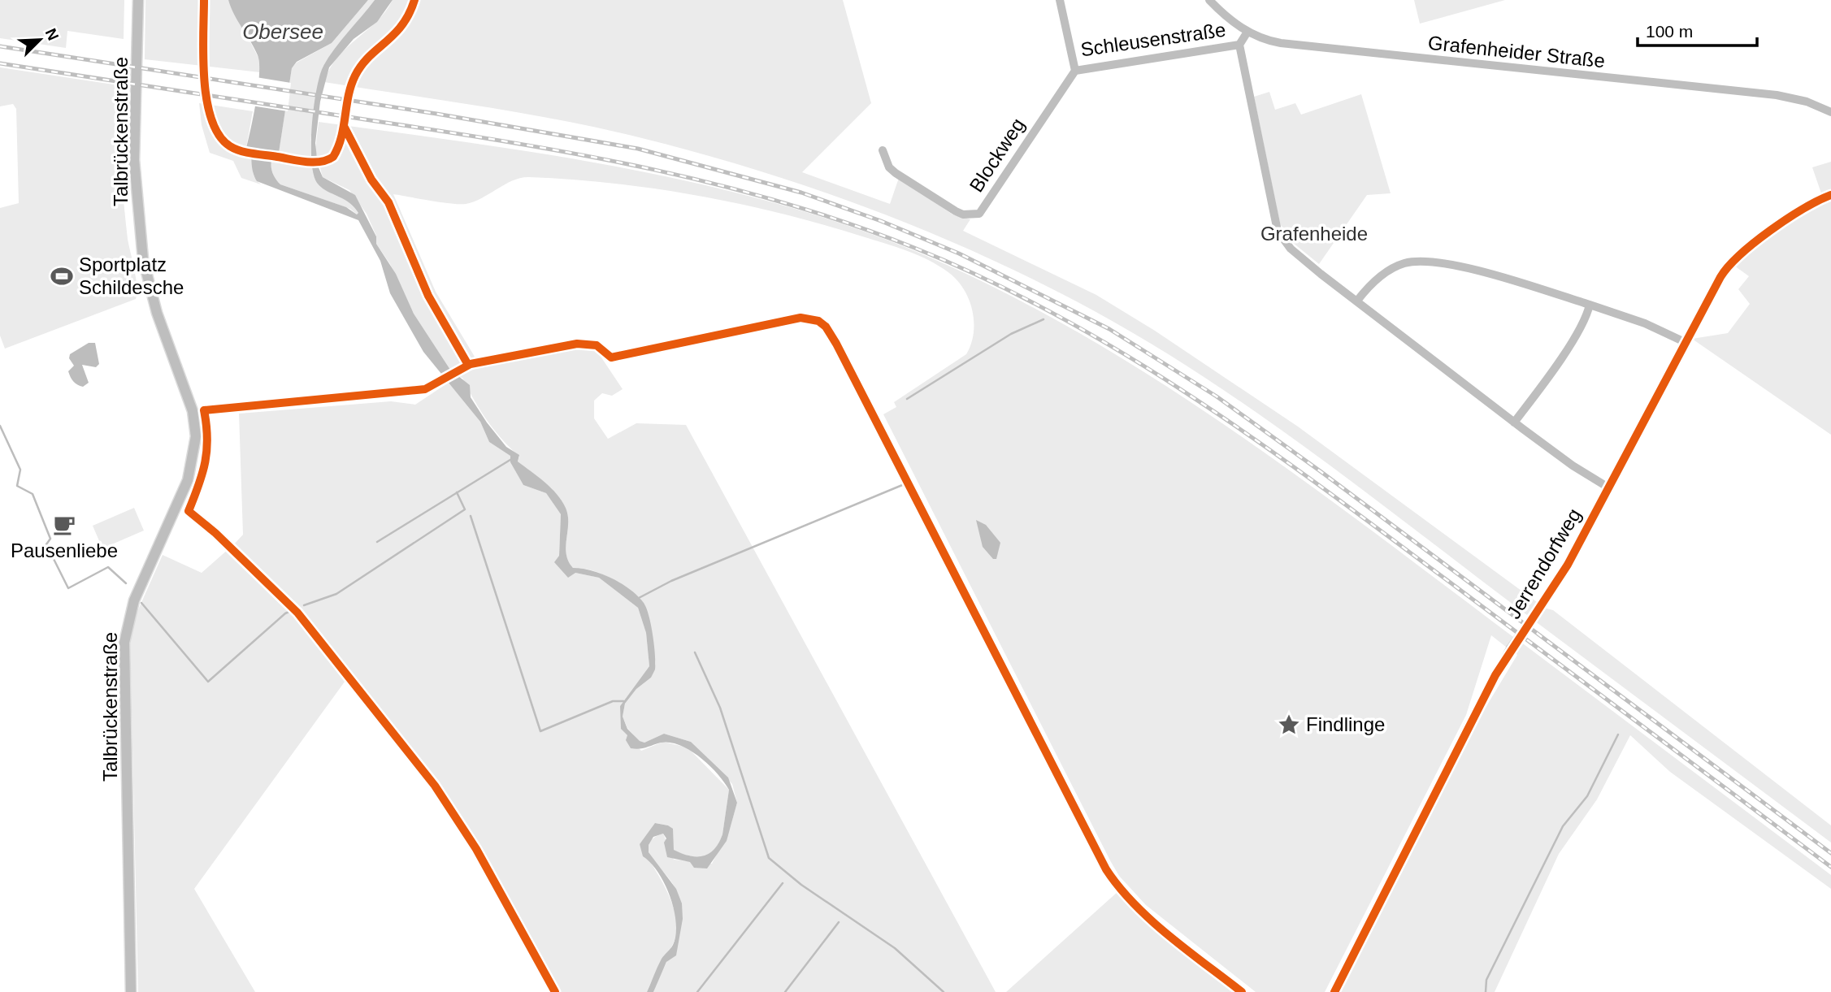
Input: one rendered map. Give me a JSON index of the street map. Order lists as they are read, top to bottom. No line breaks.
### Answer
{"streets":{"main road":["Talbrückenstraße"],"street":["Schleusenstraße","Grafenheider Straße","Blockweg","Jerrendorfweg"]},"crossings":[["Schleusenstraße","Blockweg"]],"water":["Obersee"],"parks":["Grafenheide"],"places":{"sports":["Sportplatz Schildesche"],"cafe":["Pausenliebe"],"place":["Findlinge"]},"scale_bar":"100 m","north":"top right"}
